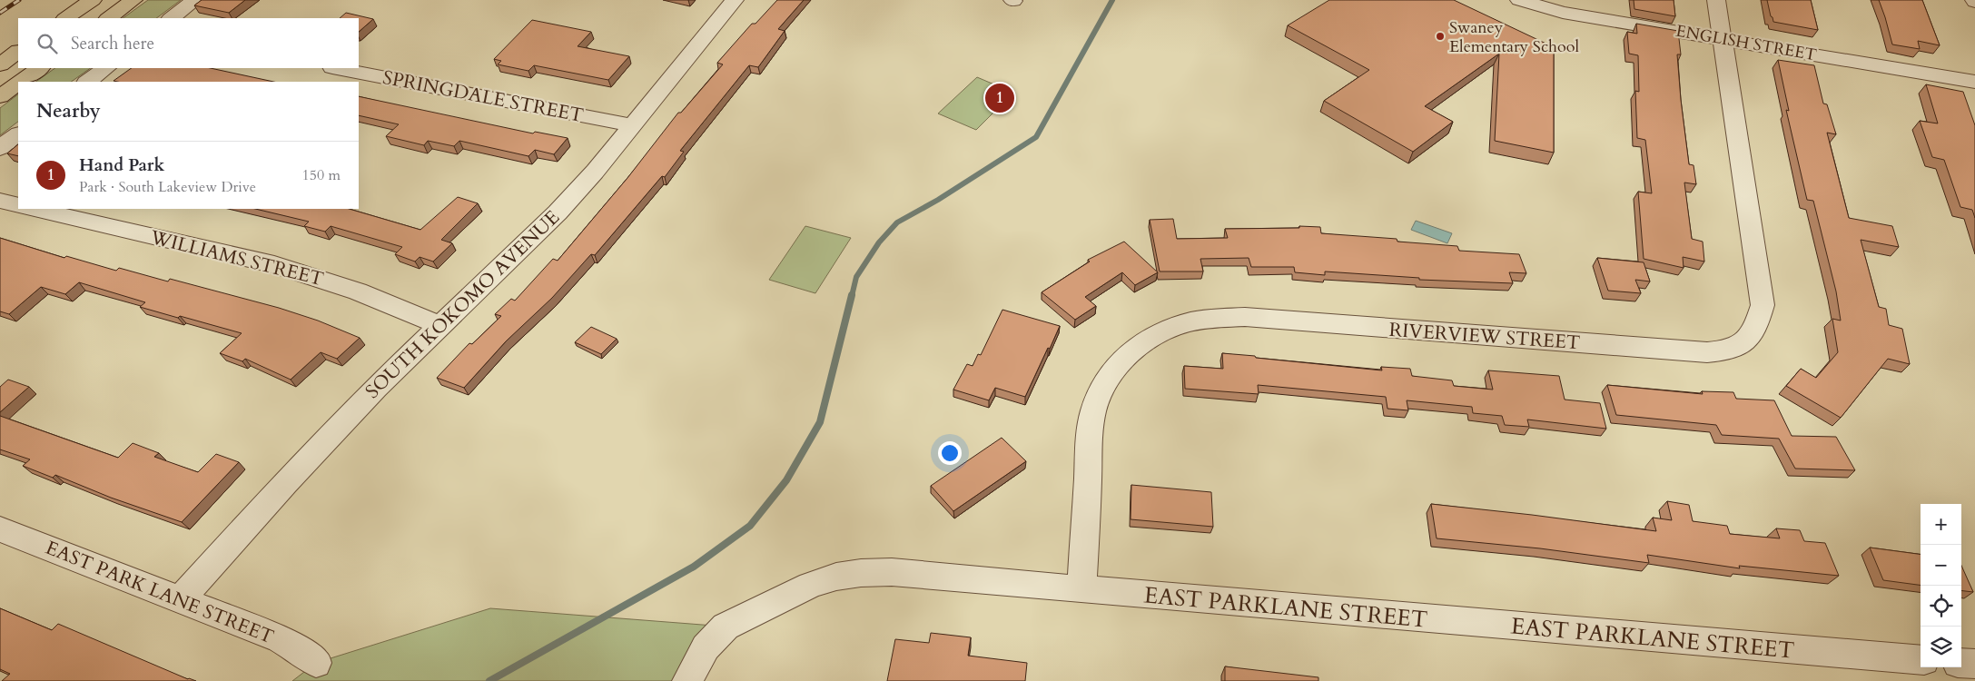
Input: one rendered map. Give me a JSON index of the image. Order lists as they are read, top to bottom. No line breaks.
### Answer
{"streets":{"street":["ENGLISH STREET","SPRINGDALE STREET","WILLIAMS STREET","SOUTH KOKOMO AVENUE","RIVERVIEW STREET","EAST PARK LANE STREET","EAST PARKLANE STREET"]},"crossings":[["ENGLISH STREET","RIVERVIEW STREET"],["SPRINGDALE STREET","SOUTH KOKOMO AVENUE"],["WILLIAMS STREET","SOUTH KOKOMO AVENUE"],["SOUTH KOKOMO AVENUE","EAST PARK LANE STREET"],["RIVERVIEW STREET","EAST PARKLANE STREET"]],"places":["Swaney Elementary School"],"page":{"search":"Search here","pins":"1","heading":"Nearby","list":[{"mark":"1","name":"Hand Park","note":"Park · South Lakeview Drive","value":"150 m"}],"map_buttons":["+","−"]}}
